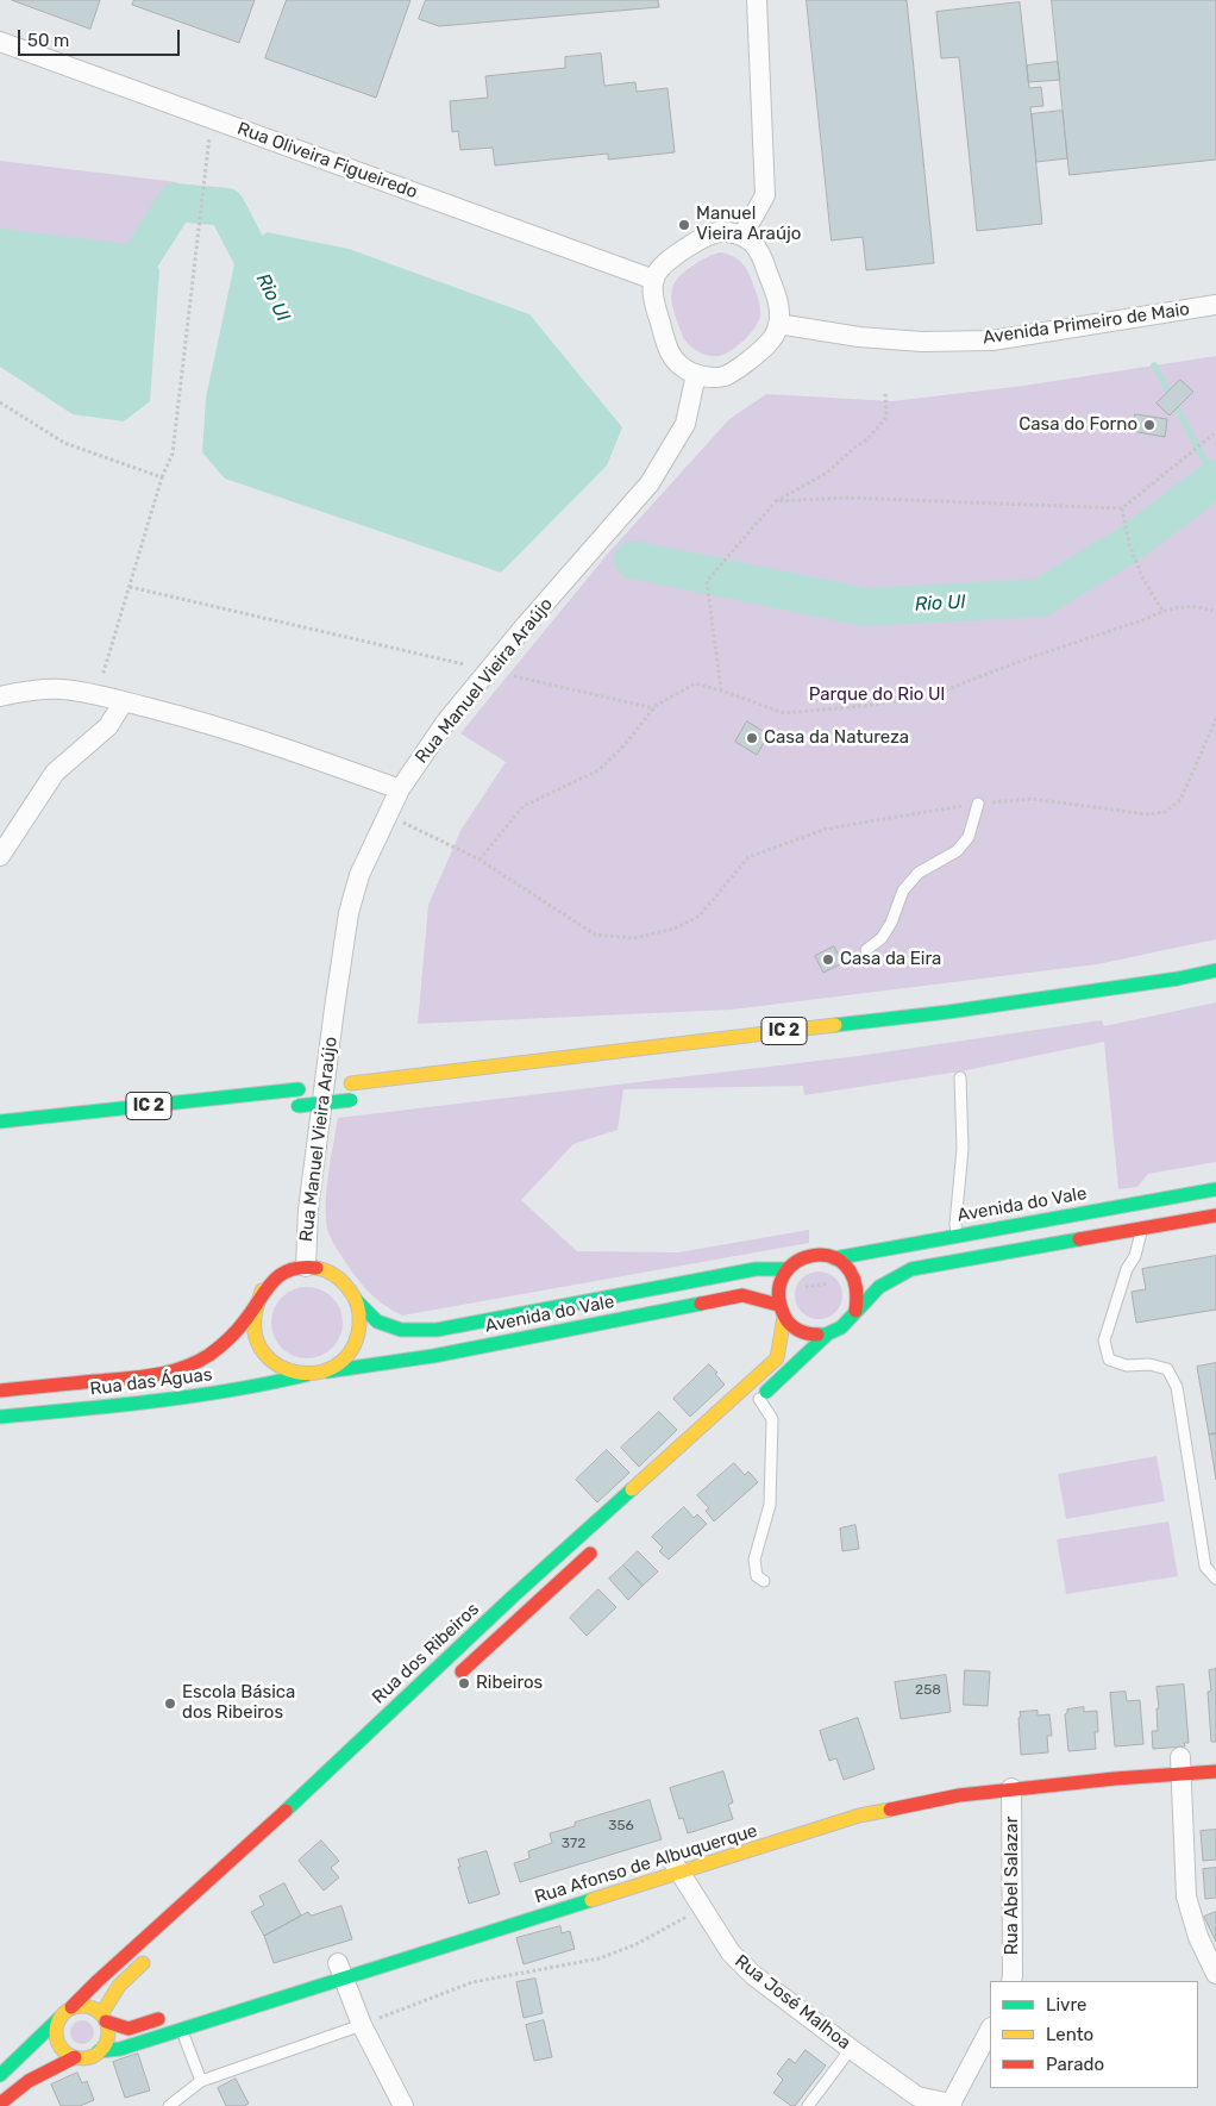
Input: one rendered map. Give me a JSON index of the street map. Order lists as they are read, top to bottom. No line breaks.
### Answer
{"streets":{"main road":["IC 2","Avenida do Vale","Rua das Águas","Rua dos Ribeiros","Rua Afonso de Albuquerque"],"street":["Rua Oliveira Figueiredo","Avenida Primeiro de Maio","Rua Manuel Vieira Araújo","Rua Abel Salazar","Rua José Malhoa"]},"crossings":[["Rua Oliveira Figueiredo","Avenida Primeiro de Maio"],["Rua Oliveira Figueiredo","Rua Manuel Vieira Araújo"],["Avenida Primeiro de Maio","Rua Manuel Vieira Araújo"],["Rua Manuel Vieira Araújo","Avenida do Vale"],["Rua Manuel Vieira Araújo","Rua das Águas"],["Avenida do Vale","Rua das Águas"],["Avenida do Vale","Rua dos Ribeiros"],["Rua dos Ribeiros","Rua Afonso de Albuquerque"],["Rua Afonso de Albuquerque","Rua Abel Salazar"],["Rua Afonso de Albuquerque","Rua José Malhoa"]],"water":["Rio Ul"],"parks":["Parque do Rio Ul"],"places":["Manuel Vieira Araújo","Casa do Forno","Casa da Natureza","Casa da Eira","Ribeiros","Escola Básica dos Ribeiros"],"house_numbers":["258","356","372"],"legend":["Livre","Lento","Parado"],"scale_bar":"50 m"}
